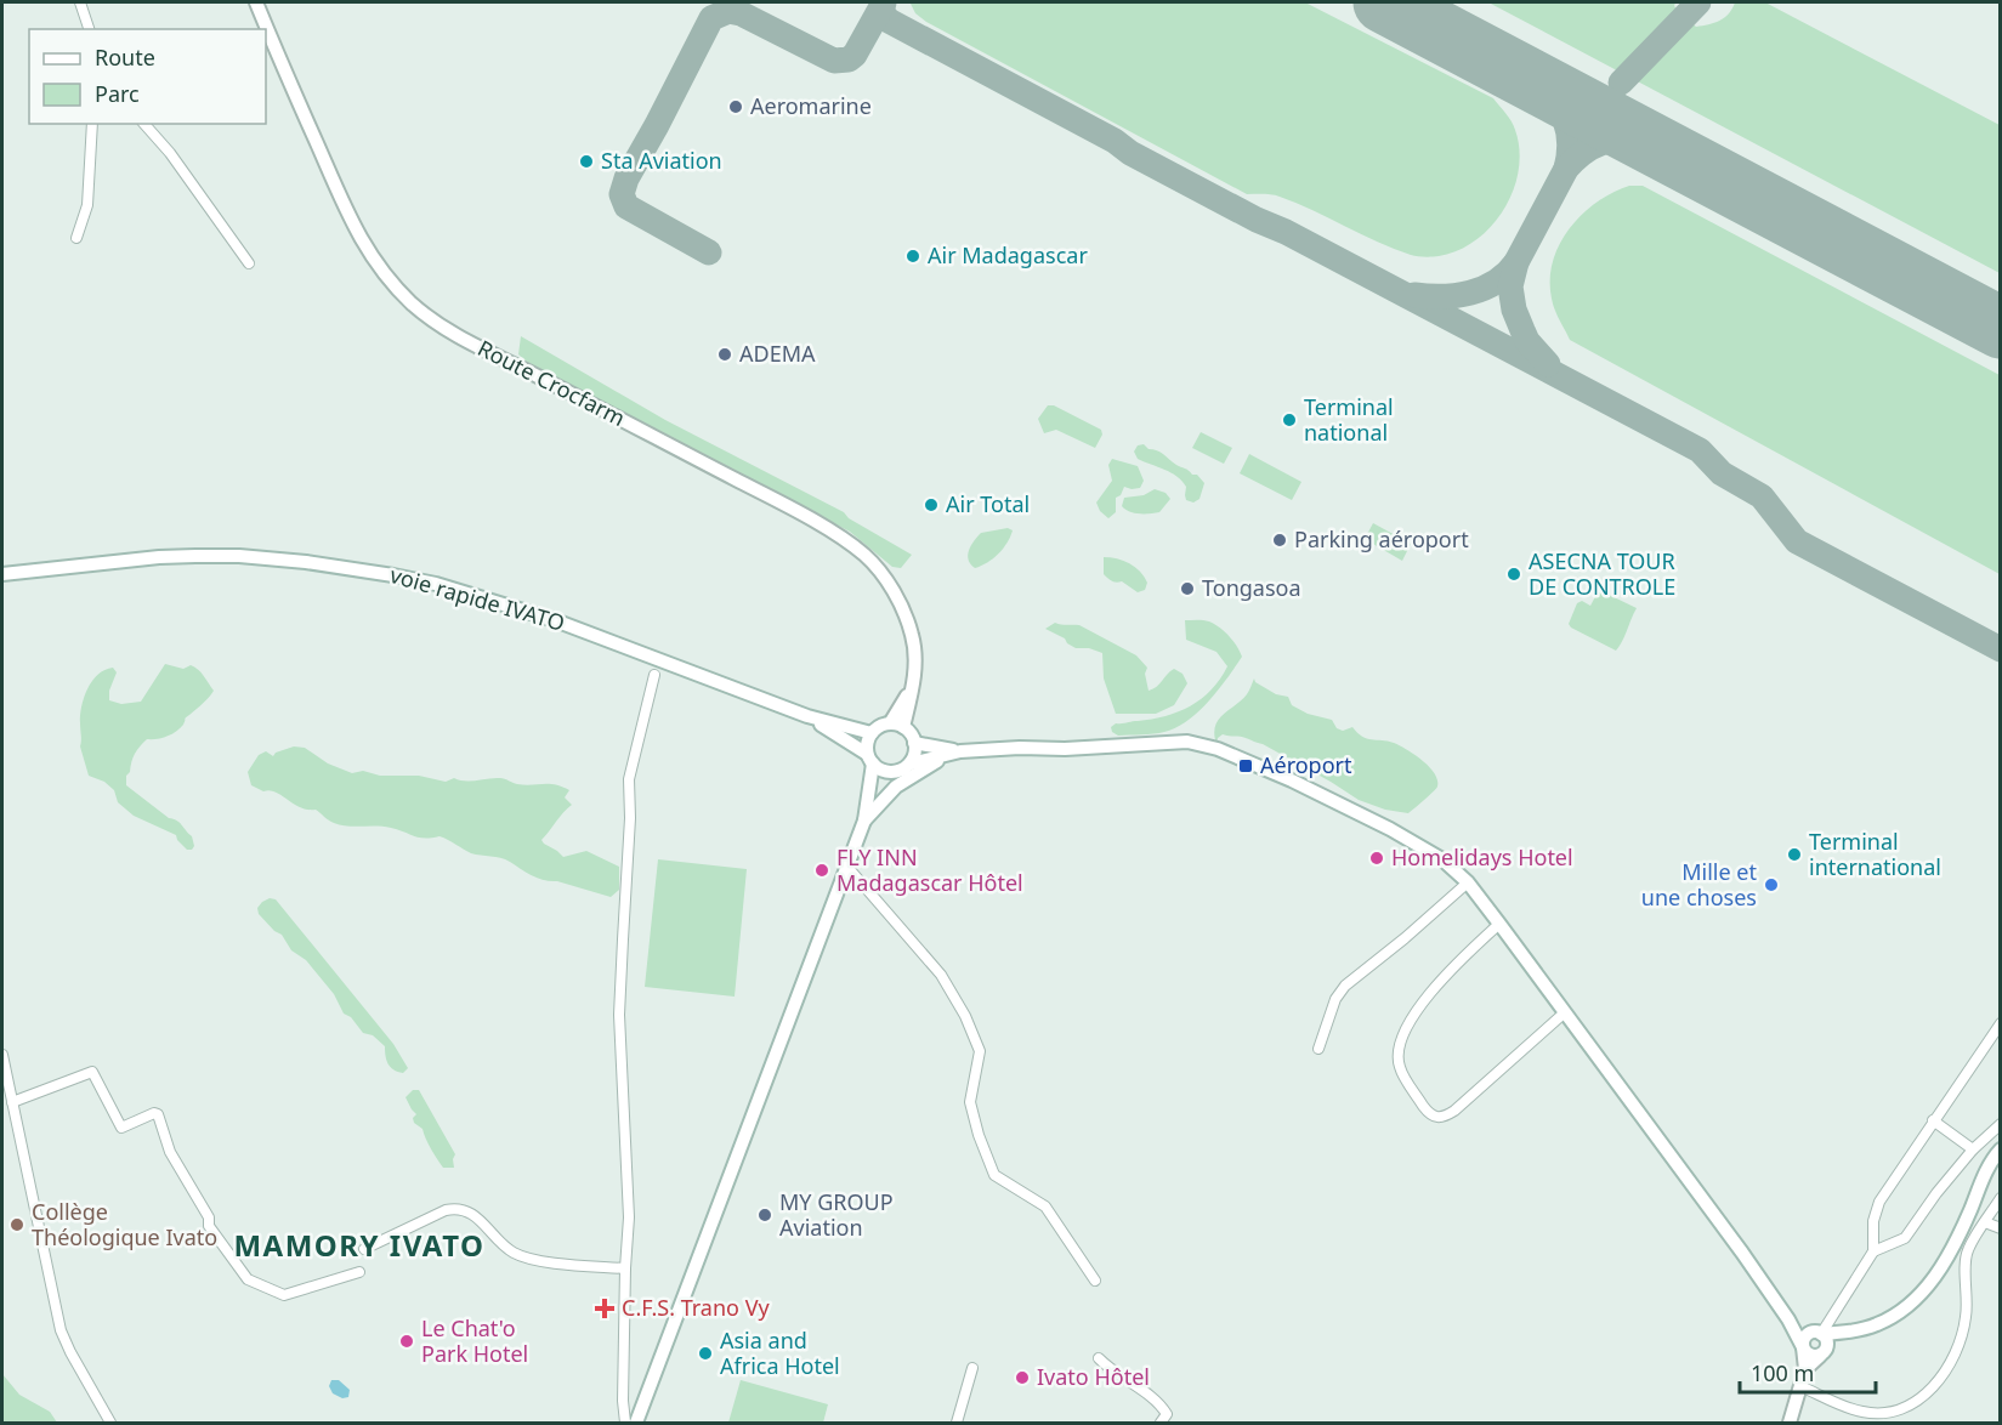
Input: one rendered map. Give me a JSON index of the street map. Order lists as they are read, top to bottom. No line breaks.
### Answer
{"streets":{"main road":["Route Crocfarm","voie rapide IVATO"]},"districts":["MAMORY IVATO"],"places":{"other":["Aeromarine","Sta Aviation","Air Madagascar","ADEMA","Terminal national","Air Total","Parking aéroport","ASECNA TOUR DE CONTROLE","Tongasoa","Terminal international","Homelidays Hotel","FLY INN Madagascar Hôtel","Mille et une choses","MY GROUP Aviation","Collège Théologique Ivato","Le Chat'o Park Hotel","Asia and Africa Hotel","Ivato Hôtel"],"transit":["Aéroport"],"health":["C.F.S. Trano Vy"]},"legend":["Route","Parc"],"scale_bar":"100 m"}
